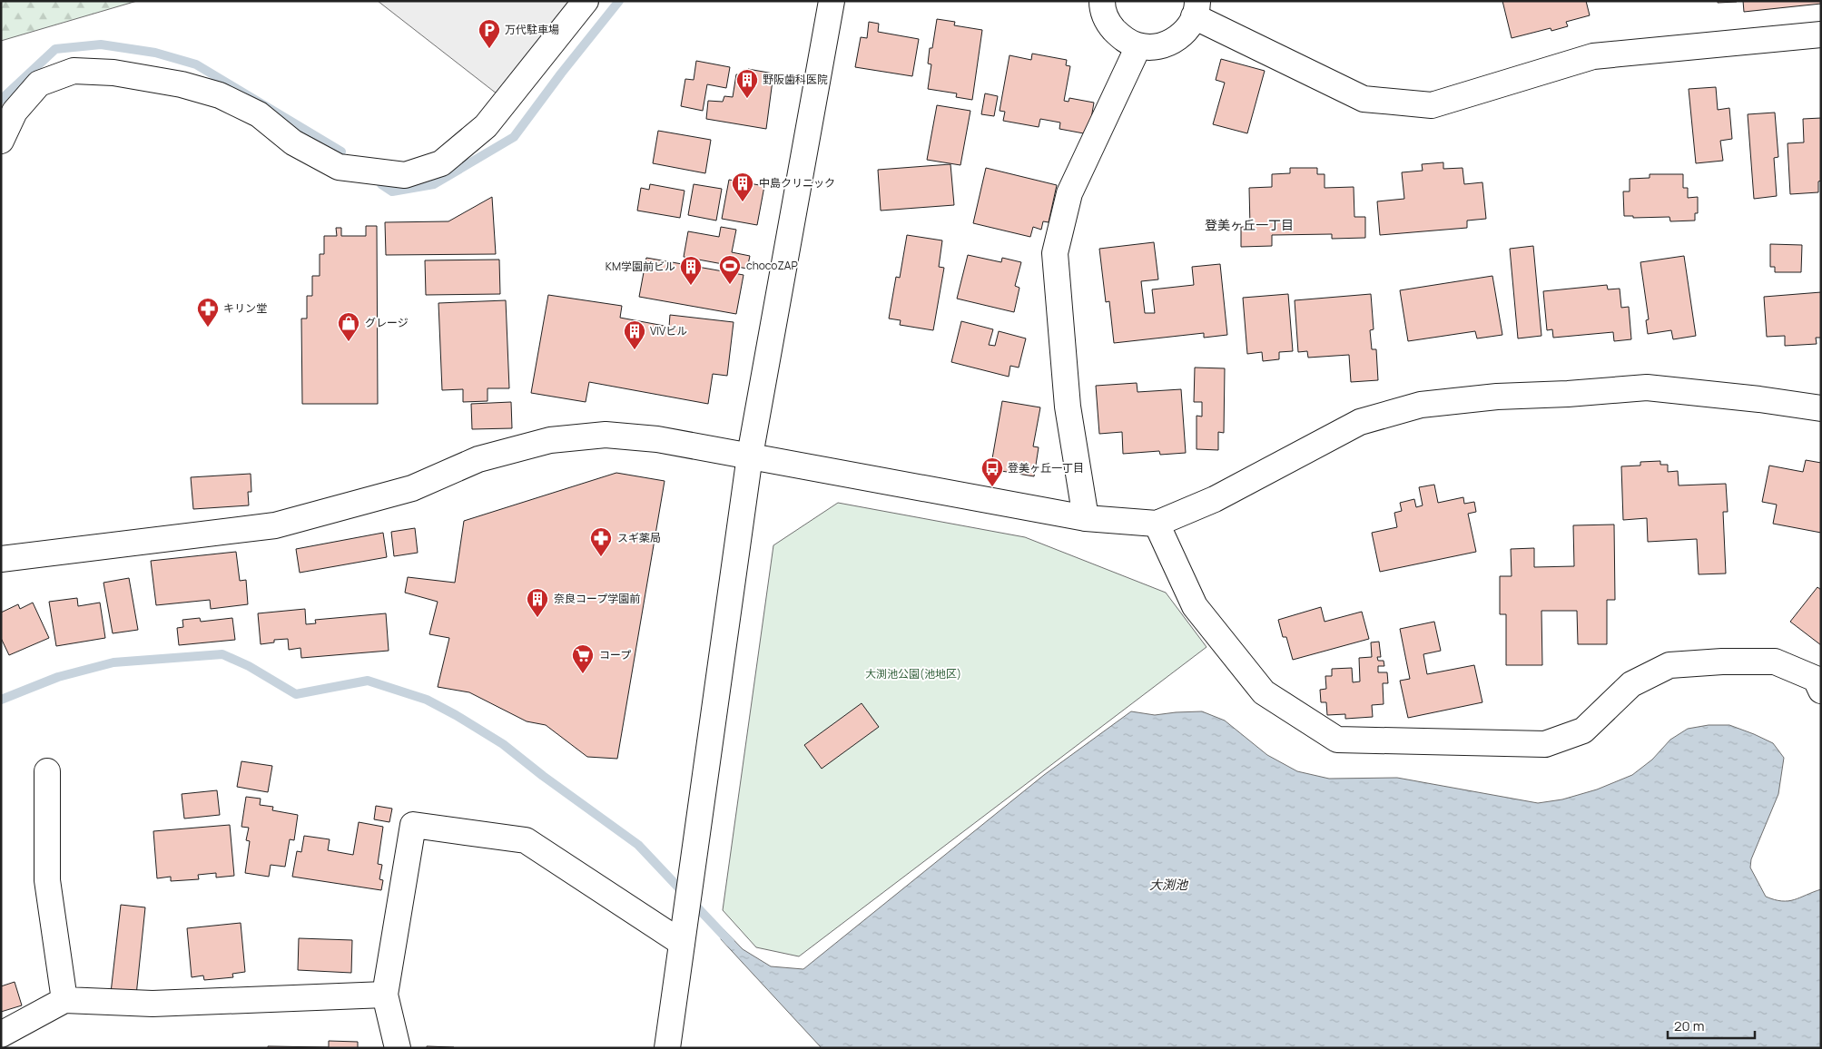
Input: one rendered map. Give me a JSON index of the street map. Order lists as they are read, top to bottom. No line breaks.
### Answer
{"districts":["登美ヶ丘一丁目"],"water":["大渕池"],"parks":["大渕池公園(池地区)"],"places":{"parking":["万代駐車場"],"building":["野阪歯科医院","中島クリニック","KM学園前ビル","VIVビル","奈良コープ学園前"],"sports":["chocoZAP"],"pharmacy":["キリン堂","スギ薬局"],"shop":["グレージ"],"bus stop":["登美ヶ丘一丁目"],"supermarket":["コープ"]},"scale_bar":"20 m"}
